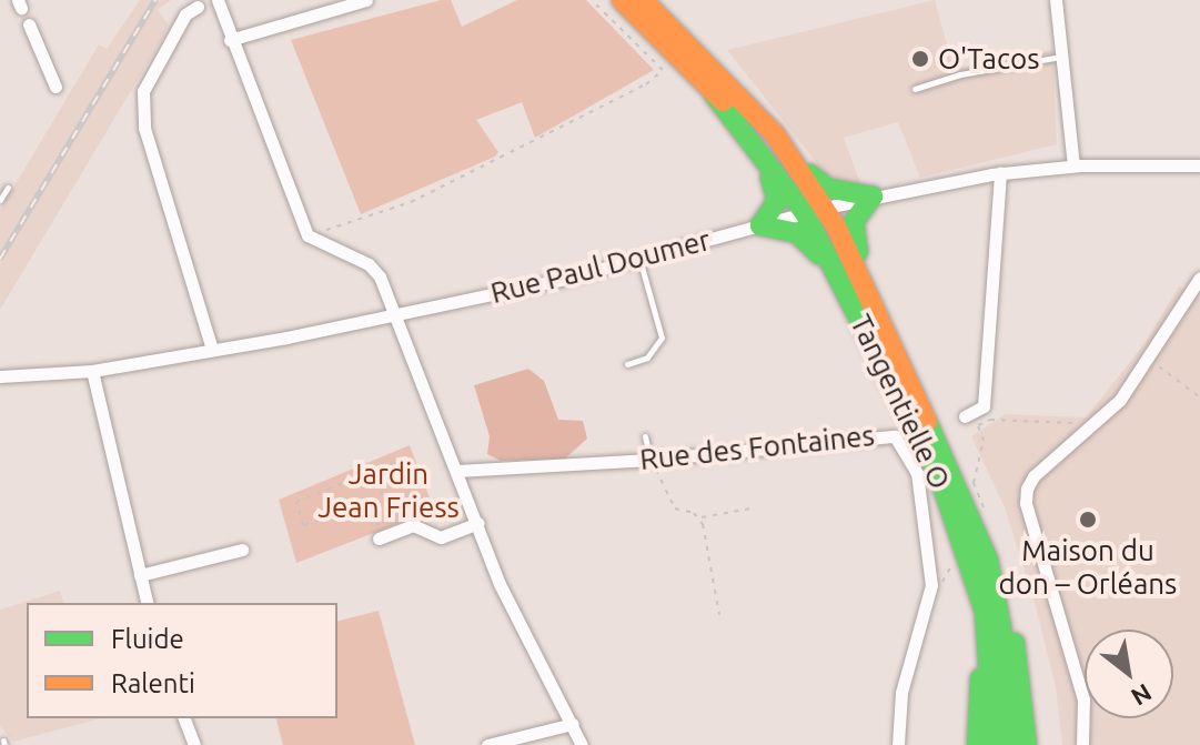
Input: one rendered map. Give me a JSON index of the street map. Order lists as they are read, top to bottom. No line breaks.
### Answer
{"streets":{"main road":["Tangentielle O"],"street":["Rue Paul Doumer","Rue des Fontaines"]},"crossings":[["Rue Paul Doumer","Tangentielle O"]],"parks":["Jardin Jean Friess"],"places":["O'Tacos","Maison du don – Orléans"],"legend":["Fluide","Ralenti"],"north":"bottom right"}
